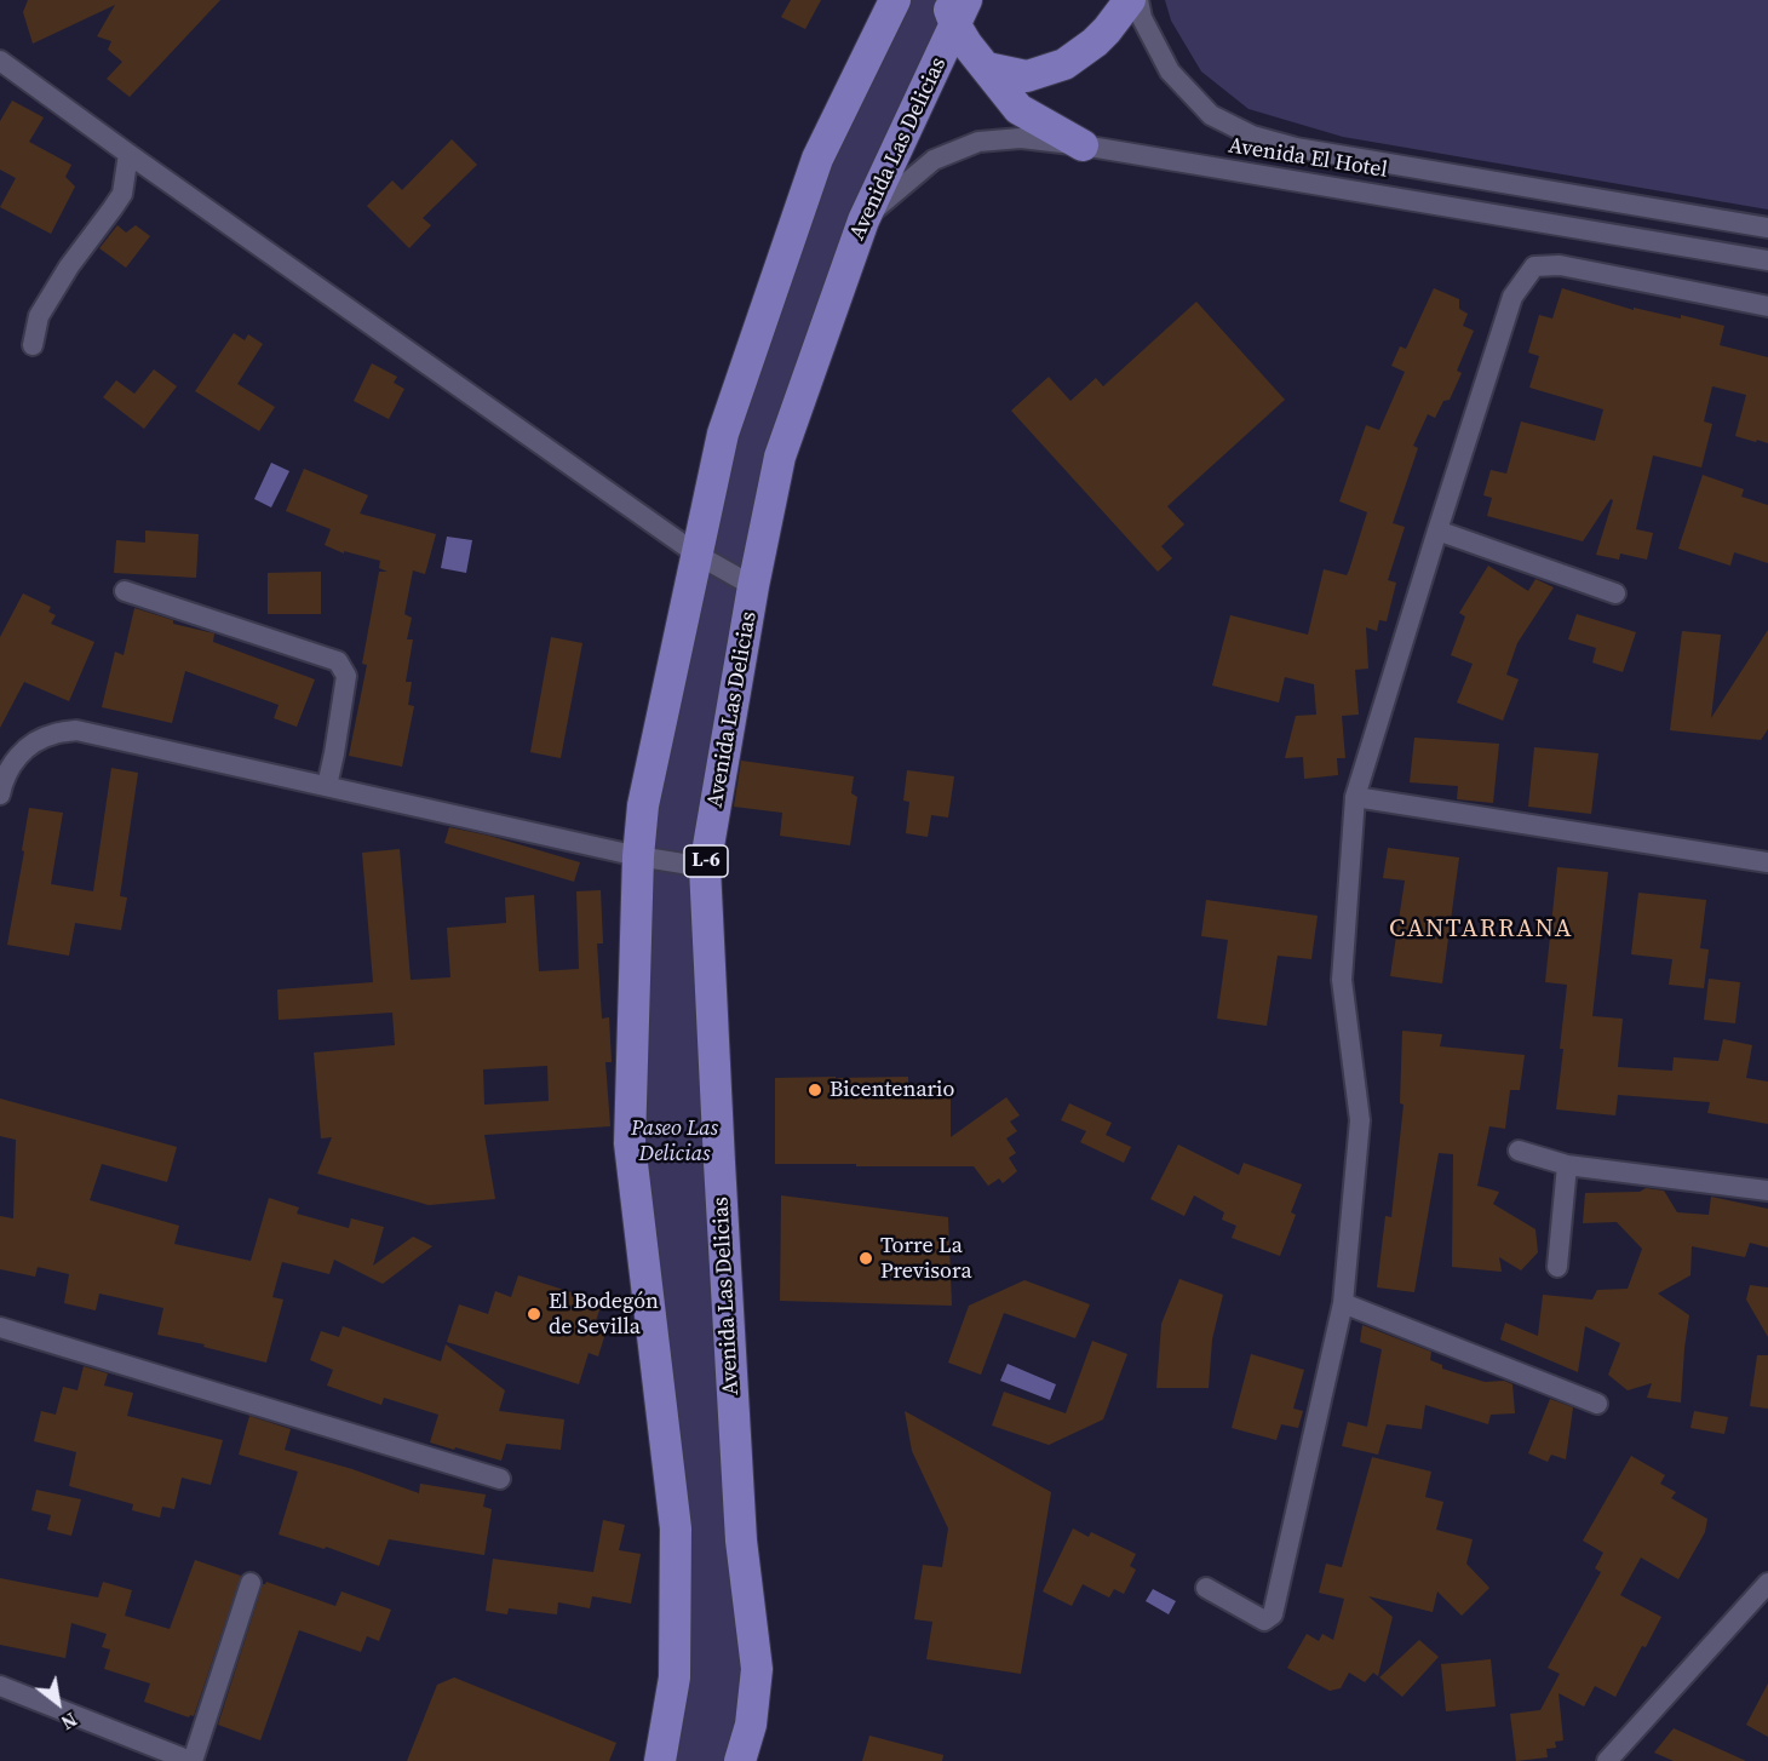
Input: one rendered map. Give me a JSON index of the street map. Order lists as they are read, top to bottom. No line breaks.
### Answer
{"streets":{"main road":["Avenida Las Delicias","L-6"],"street":["Avenida El Hotel"]},"crossings":[["Avenida Las Delicias","Avenida El Hotel"]],"districts":["CANTARRANA"],"parks":["Paseo Las Delicias"],"places":["Bicentenario","Torre La Previsora","El Bodegón de Sevilla"],"north":"bottom right"}
